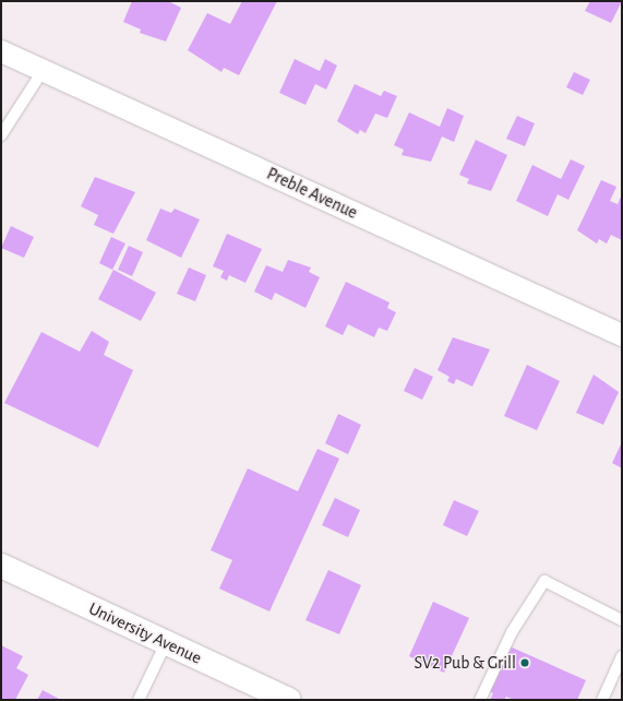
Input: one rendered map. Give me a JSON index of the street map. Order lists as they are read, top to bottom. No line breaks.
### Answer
{"streets":{"main road":["University Avenue"],"street":["Preble Avenue"]},"places":["SV2 Pub & Grill"]}
